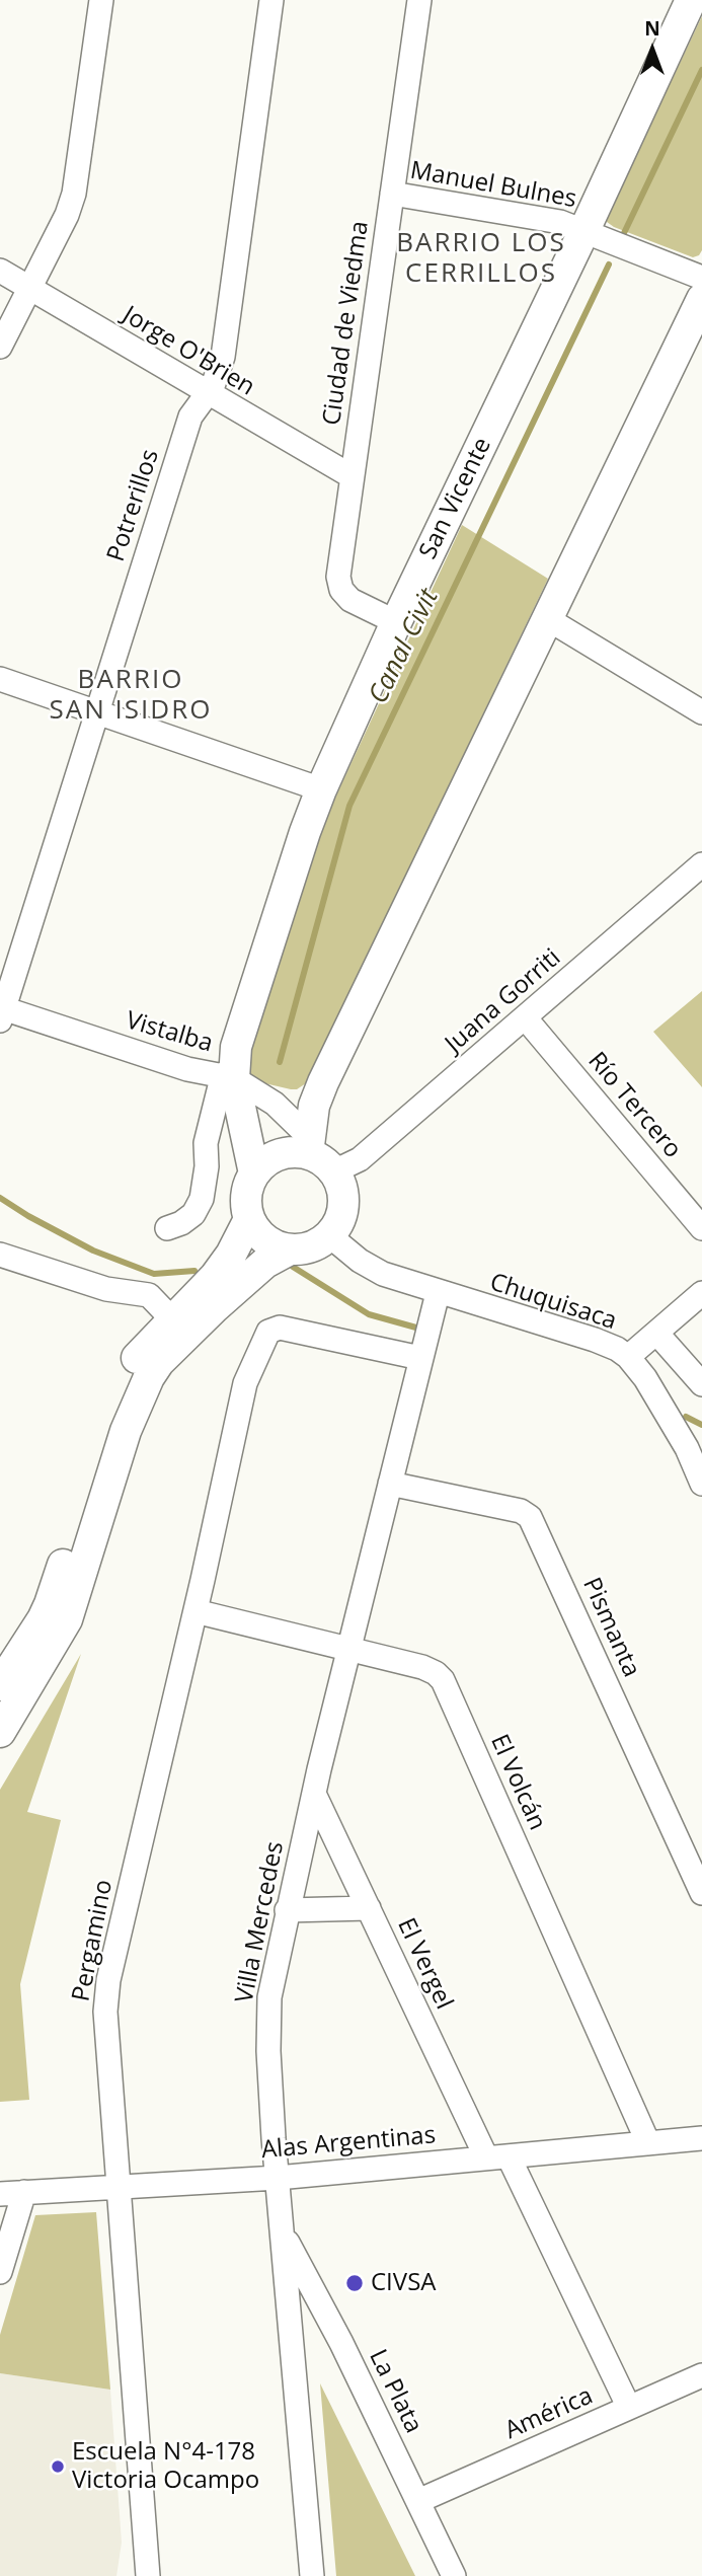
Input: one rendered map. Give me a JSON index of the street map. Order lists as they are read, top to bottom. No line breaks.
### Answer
{"streets":{"main road":["San Vicente"],"street":["Manuel Bulnes","Ciudad de Viedma","Jorge O'Brien","Potrerillos","Juana Gorriti","Vistalba","Río Tercero","Chuquisaca","Pismanta","El Volcán","Villa Mercedes","Pergamino","El Vergel","Alas Argentinas","La Plata","América"]},"crossings":[["Manuel Bulnes","Ciudad de Viedma"],["Manuel Bulnes","San Vicente"],["Ciudad de Viedma","Jorge O'Brien"],["Ciudad de Viedma","San Vicente"],["Jorge O'Brien","Potrerillos"],["San Vicente","Juana Gorriti"],["San Vicente","Vistalba"],["San Vicente","Chuquisaca"],["Potrerillos","Vistalba"],["Juana Gorriti","Vistalba"],["Juana Gorriti","Río Tercero"],["Juana Gorriti","Chuquisaca"],["Vistalba","Chuquisaca"],["Chuquisaca","Villa Mercedes"],["Pismanta","Villa Mercedes"],["El Volcán","Villa Mercedes"],["El Volcán","Pergamino"],["El Volcán","Alas Argentinas"],["Villa Mercedes","Pergamino"],["Villa Mercedes","El Vergel"],["Villa Mercedes","Alas Argentinas"],["Villa Mercedes","La Plata"],["Pergamino","Alas Argentinas"],["El Vergel","Alas Argentinas"],["El Vergel","América"],["La Plata","América"]],"districts":["BARRIO LOS CERRILLOS","BARRIO SAN ISIDRO"],"water":["Canal Civit"],"places":["CIVSA","Escuela N°4-178 Victoria Ocampo"],"north":"top"}
